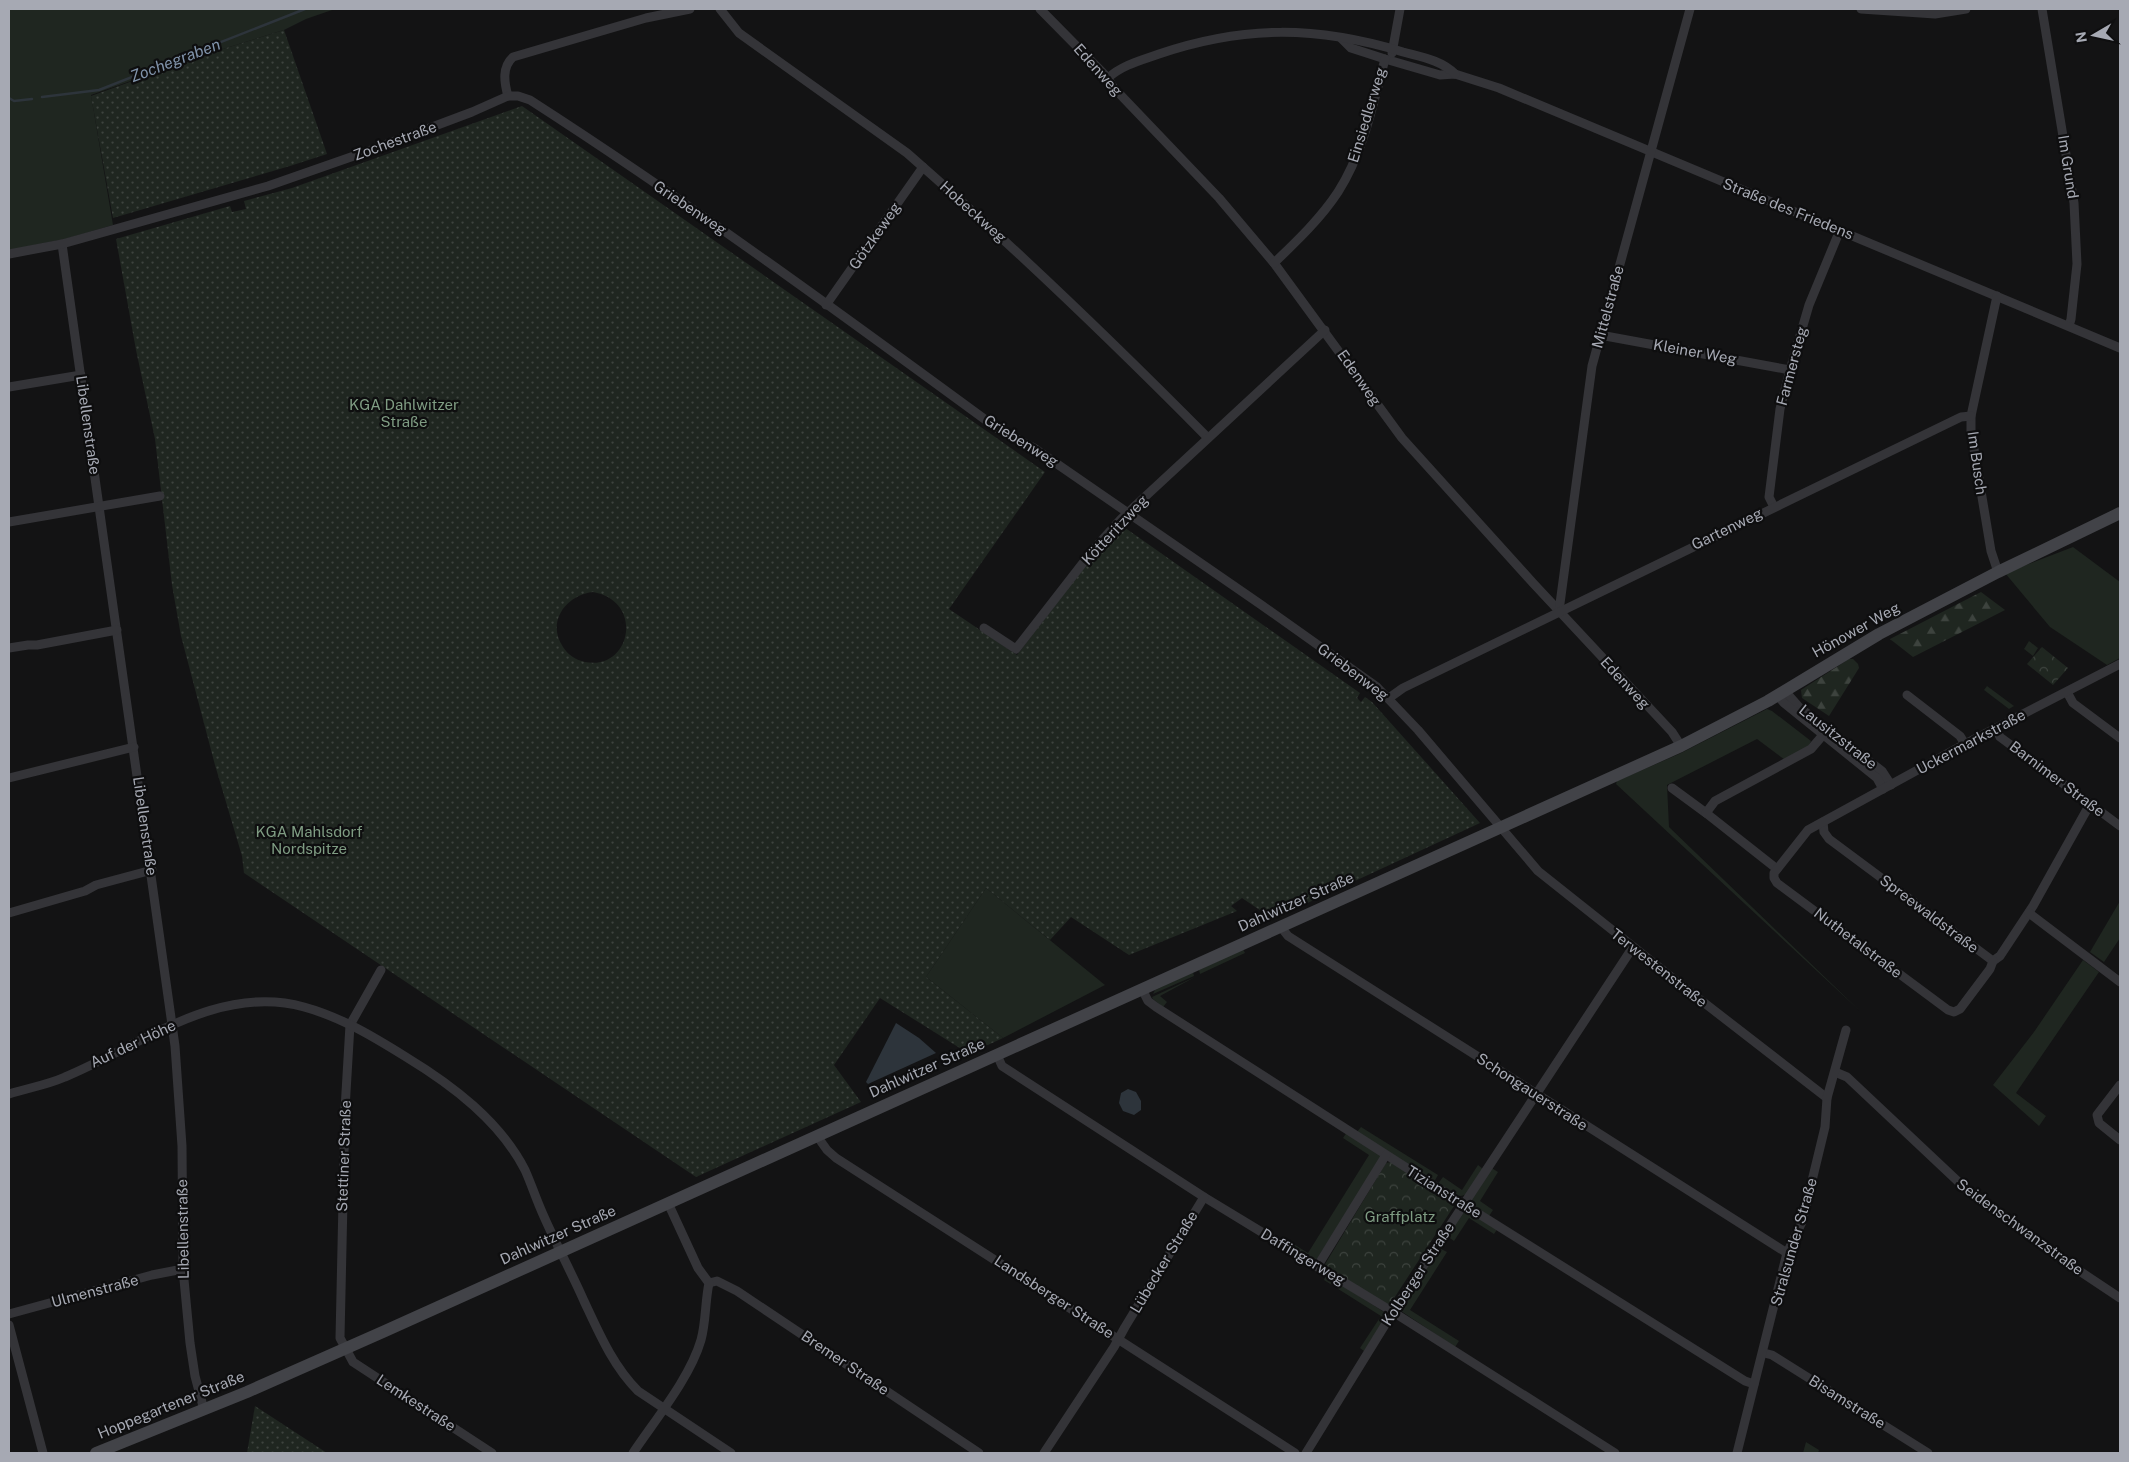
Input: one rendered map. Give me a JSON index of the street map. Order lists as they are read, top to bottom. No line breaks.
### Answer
{"streets":{"main road":["Hönower Weg","Dahlwitzer Straße","Hoppegartener Straße"],"street":["Edenweg","Einsiedlerweg","Zochestraße","Im Grund","Griebenweg","Straße des Friedens","Hobeckweg","Götzkeweg","Mittelstraße","Kleiner Weg","Farmersteg","Libellenstraße","Im Busch","Gartenweg","Kötteritzweg","Lausitzstraße","Uckermarkstraße","Barnimer Straße","Spreewaldstraße","Nuthetalstraße","Terwestenstraße","Auf der Höhe","Schongauerstraße","Stettiner Straße","Tizianstraße","Seidenschwanzstraße","Stralsunder Straße","Daffingerweg","Lübecker Straße","Kolberger Straße","Ulmenstraße","Landsberger Straße","Bremer Straße","Bisamstraße","Lemkestraße"]},"crossings":[["Edenweg","Einsiedlerweg"],["Edenweg","Straße des Friedens"],["Edenweg","Mittelstraße"],["Edenweg","Gartenweg"],["Edenweg","Kötteritzweg"],["Edenweg","Hönower Weg"],["Einsiedlerweg","Straße des Friedens"],["Zochestraße","Griebenweg"],["Zochestraße","Libellenstraße"],["Im Grund","Straße des Friedens"],["Griebenweg","Götzkeweg"],["Griebenweg","Gartenweg"],["Griebenweg","Kötteritzweg"],["Griebenweg","Dahlwitzer Straße"],["Griebenweg","Terwestenstraße"],["Straße des Friedens","Mittelstraße"],["Straße des Friedens","Farmersteg"],["Straße des Friedens","Im Busch"],["Hobeckweg","Götzkeweg"],["Hobeckweg","Kötteritzweg"],["Mittelstraße","Kleiner Weg"],["Mittelstraße","Gartenweg"],["Kleiner Weg","Farmersteg"],["Farmersteg","Gartenweg"],["Libellenstraße","Auf der Höhe"],["Libellenstraße","Ulmenstraße"],["Libellenstraße","Hoppegartener Straße"],["Im Busch","Gartenweg"],["Im Busch","Hönower Weg"],["Hönower Weg","Lausitzstraße"],["Hönower Weg","Dahlwitzer Straße"],["Lausitzstraße","Uckermarkstraße"],["Uckermarkstraße","Barnimer Straße"],["Uckermarkstraße","Spreewaldstraße"],["Barnimer Straße","Spreewaldstraße"],["Dahlwitzer Straße","Terwestenstraße"],["Dahlwitzer Straße","Auf der Höhe"],["Dahlwitzer Straße","Schongauerstraße"],["Dahlwitzer Straße","Stettiner Straße"],["Dahlwitzer Straße","Tizianstraße"],["Dahlwitzer Straße","Daffingerweg"],["Dahlwitzer Straße","Landsberger Straße"],["Dahlwitzer Straße","Lemkestraße"],["Dahlwitzer Straße","Hoppegartener Straße"],["Spreewaldstraße","Nuthetalstraße"],["Terwestenstraße","Stralsunder Straße"],["Terwestenstraße","Kolberger Straße"],["Auf der Höhe","Stettiner Straße"],["Schongauerstraße","Stralsunder Straße"],["Schongauerstraße","Kolberger Straße"],["Stettiner Straße","Lemkestraße"],["Tizianstraße","Stralsunder Straße"],["Tizianstraße","Kolberger Straße"],["Seidenschwanzstraße","Stralsunder Straße"],["Stralsunder Straße","Bisamstraße"],["Daffingerweg","Lübecker Straße"],["Daffingerweg","Kolberger Straße"],["Lübecker Straße","Landsberger Straße"]],"water":["Zochegraben"],"parks":["KGA Dahlwitzer Straße","KGA Mahlsdorf Nordspitze","Graffplatz"],"north":"left"}
